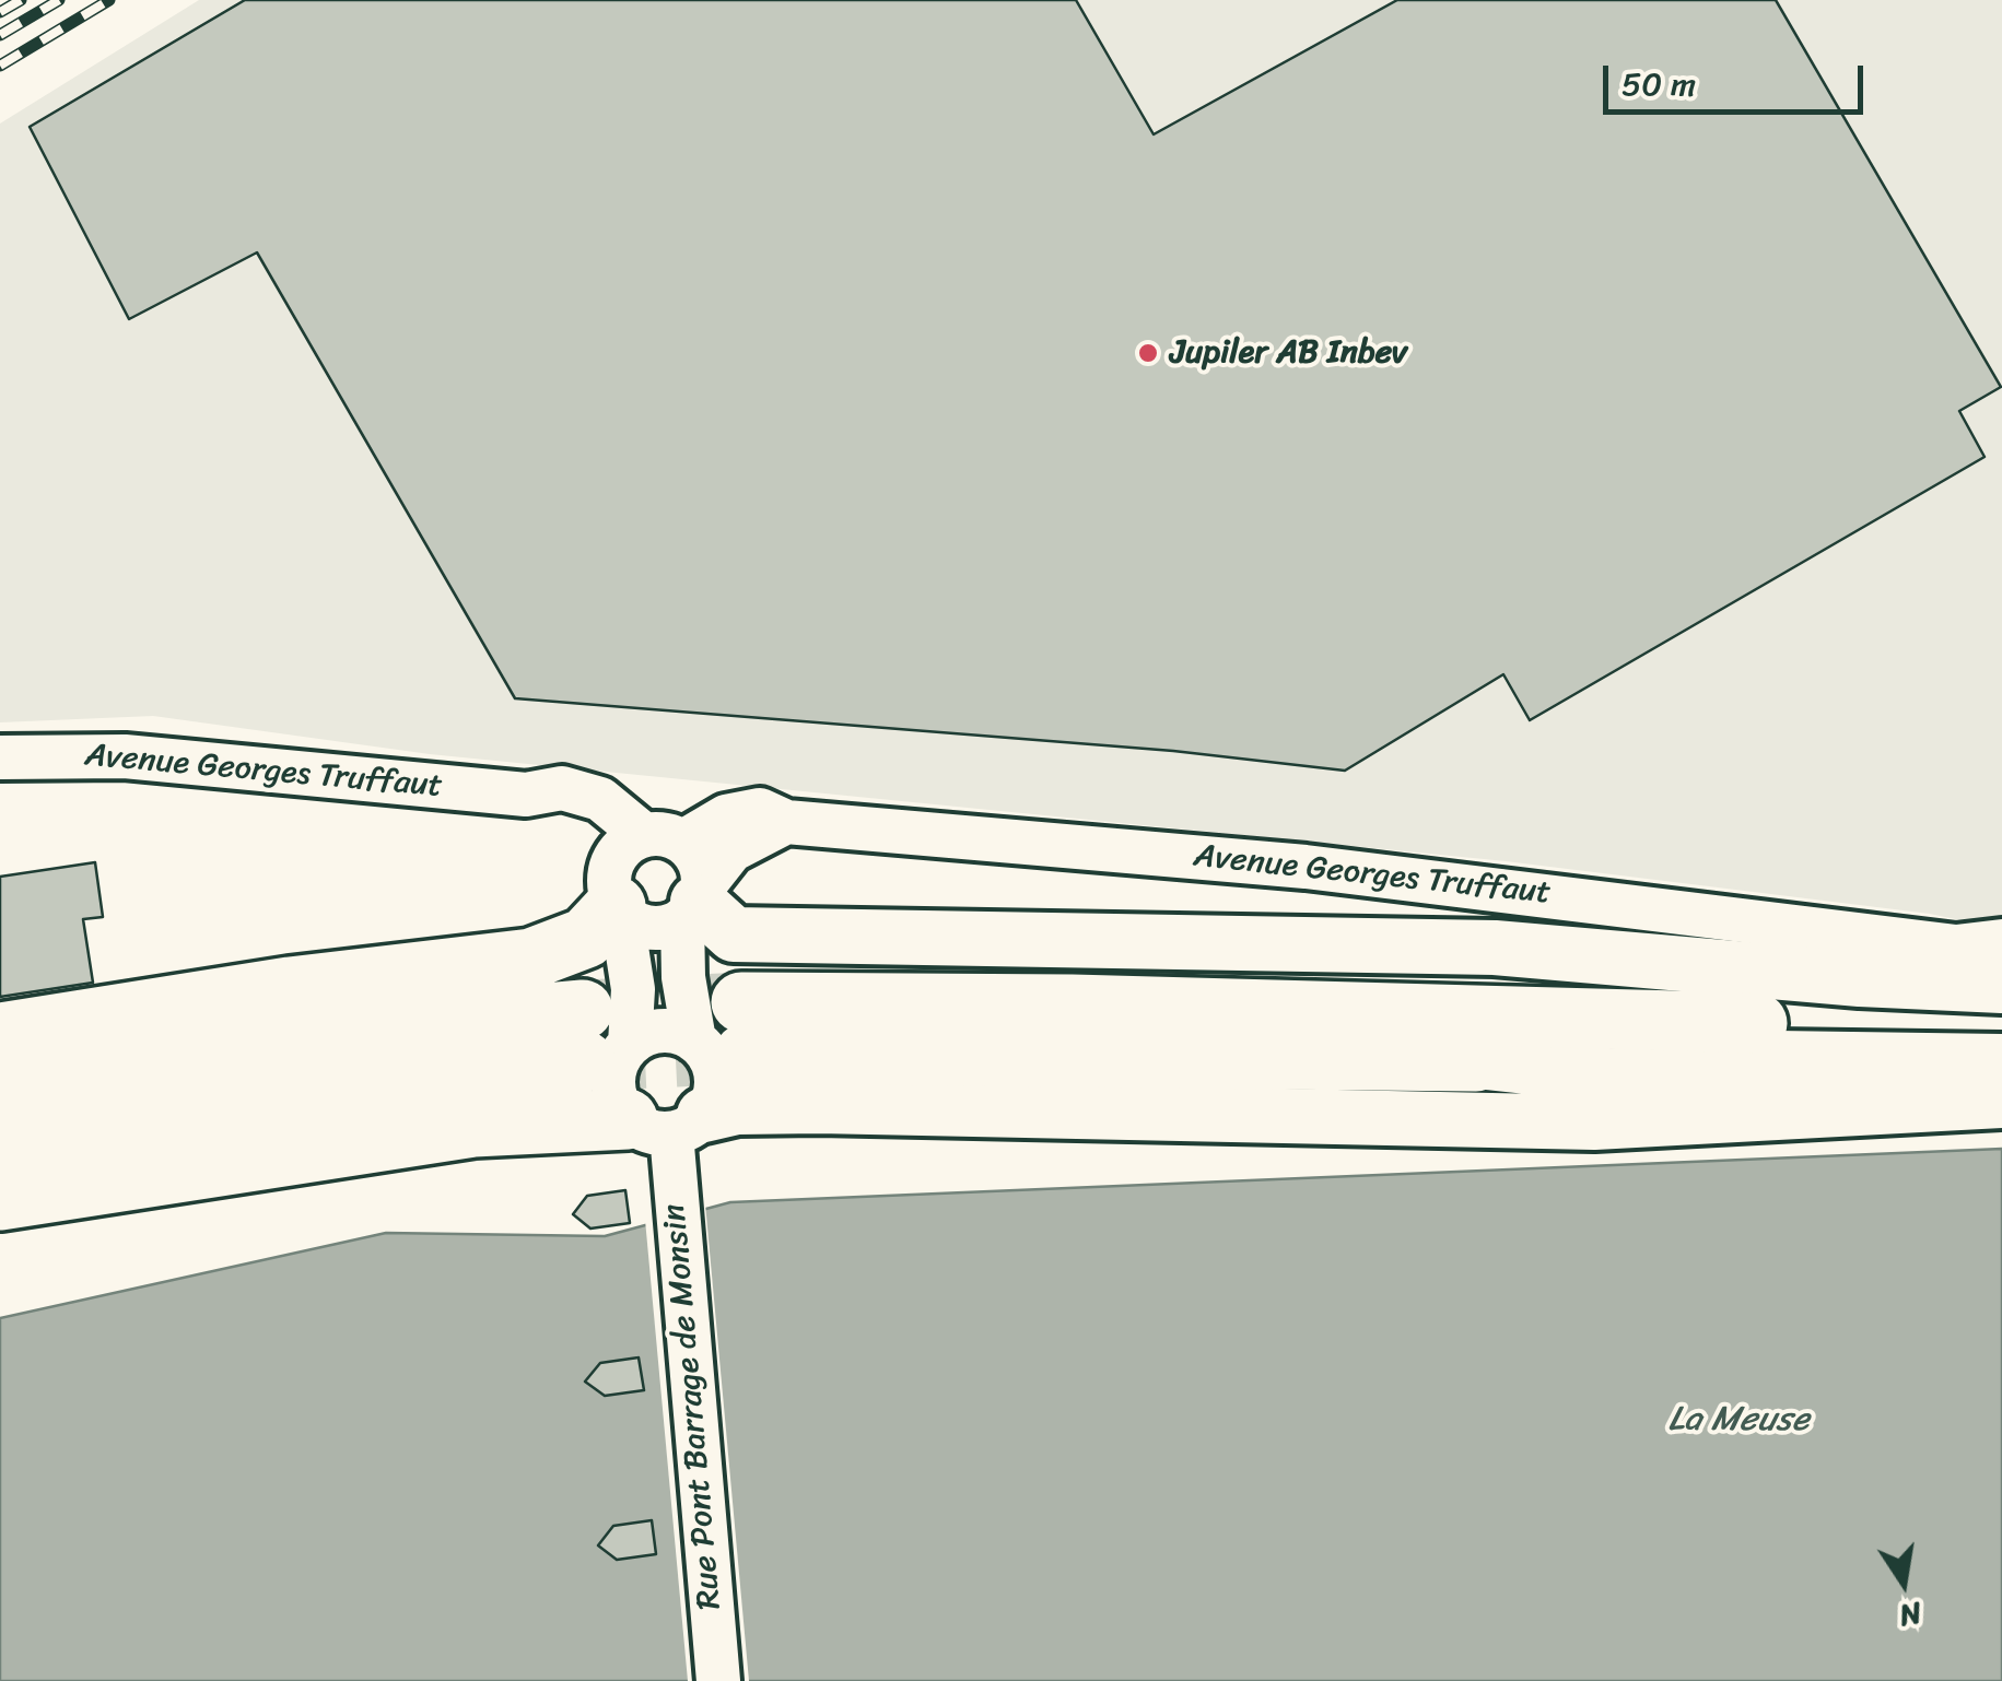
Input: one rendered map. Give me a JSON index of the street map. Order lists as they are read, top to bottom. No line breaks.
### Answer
{"streets":{"street":["Avenue Georges Truffaut","Rue Pont Barrage de Monsin"]},"water":["La Meuse"],"places":["Jupiler AB Inbev"],"scale_bar":"50 m","north":"bottom"}
